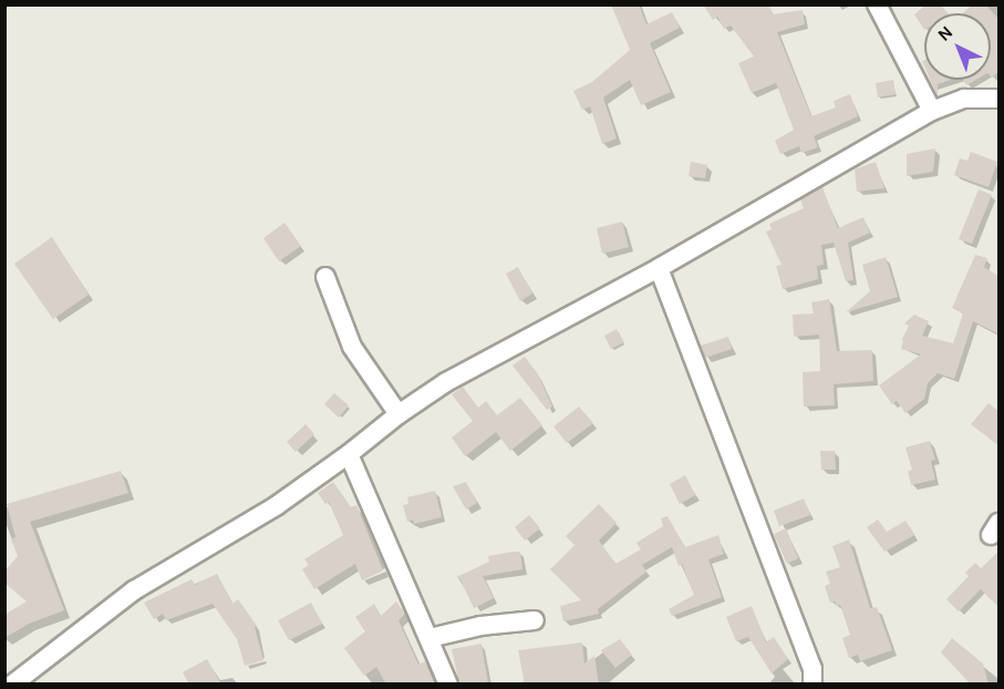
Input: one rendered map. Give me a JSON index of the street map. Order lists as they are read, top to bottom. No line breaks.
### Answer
{"north":"top left"}
